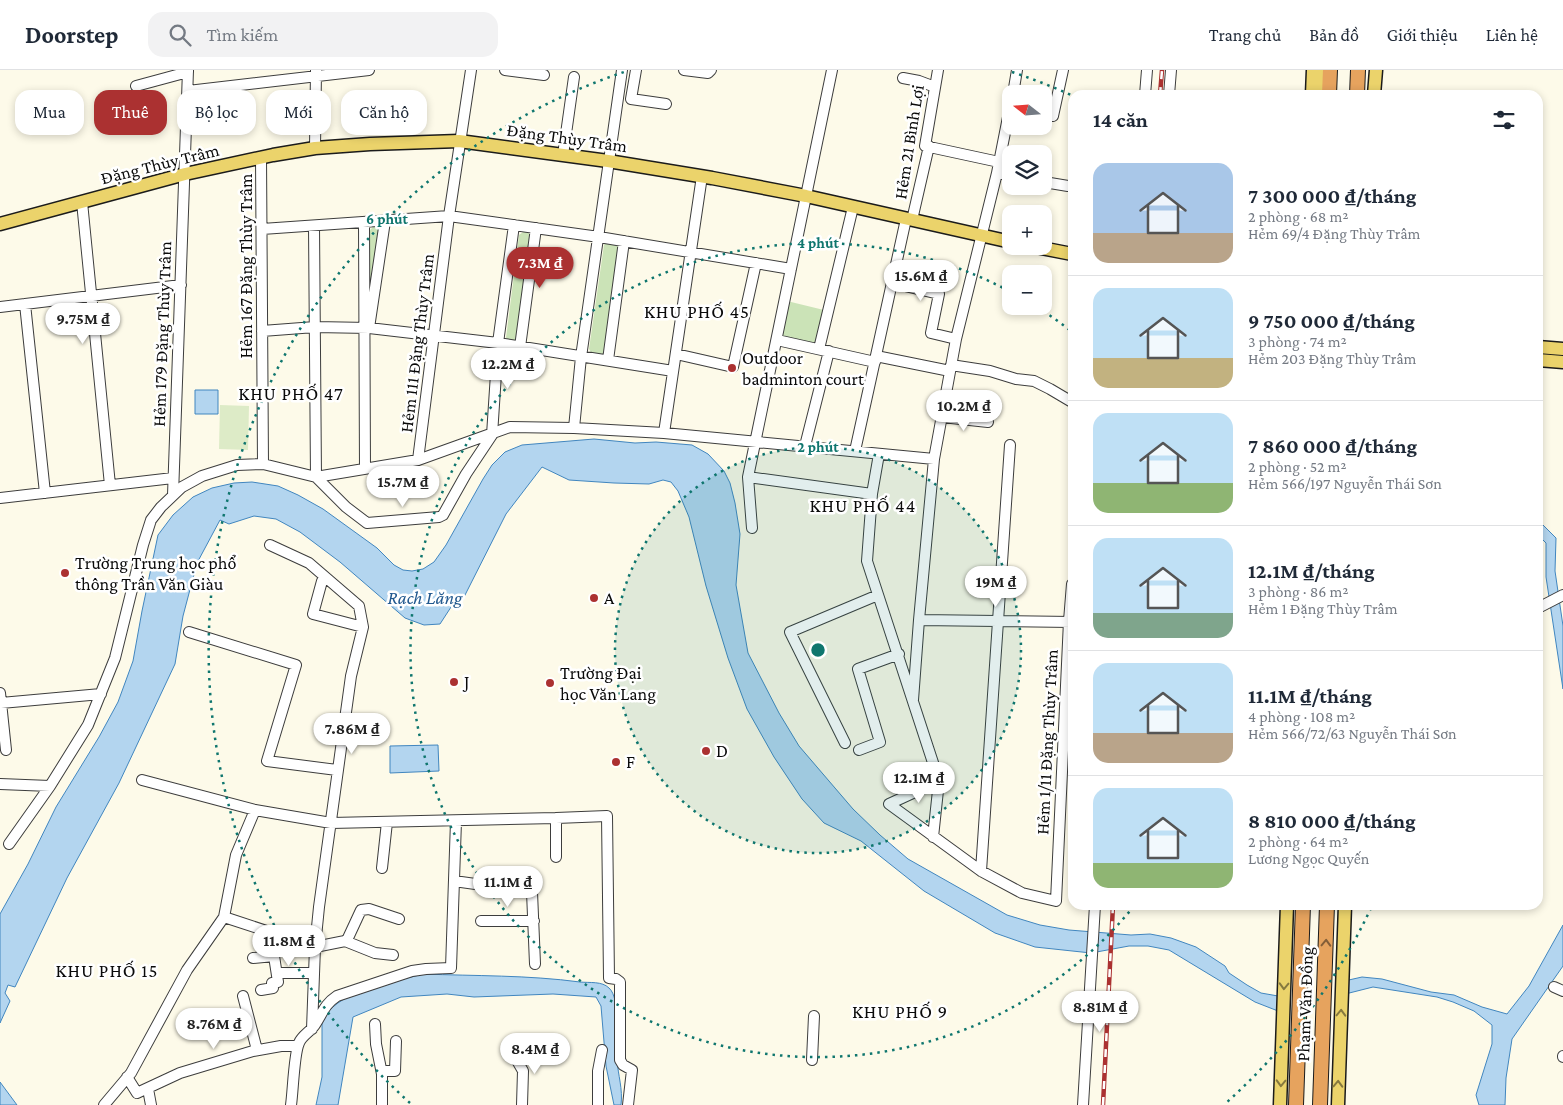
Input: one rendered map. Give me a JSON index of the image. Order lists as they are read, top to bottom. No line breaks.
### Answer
{"streets":{"highway":["Phạm Văn Đồng"],"main road":["Đặng Thùy Trâm"],"street":["Hẻm 21 Bình Lợi","Hẻm 167 Đặng Thùy Trâm","Hẻm 179 Đặng Thùy Trâm","Hẻm 111 Đặng Thùy Trâm","Hẻm 1/11 Đặng Thùy Trâm"]},"crossings":[["Đặng Thùy Trâm","Hẻm 21 Bình Lợi"],["Đặng Thùy Trâm","Hẻm 167 Đặng Thùy Trâm"],["Đặng Thùy Trâm","Hẻm 179 Đặng Thùy Trâm"],["Đặng Thùy Trâm","Hẻm 111 Đặng Thùy Trâm"]],"districts":["KHU PHỐ 45","KHU PHỐ 47","KHU PHỐ 44","KHU PHỐ 15","KHU PHỐ 9"],"water":["Rạch Lăng"],"places":["Outdoor badminton court","Trường Trung học phổ thông Trần Văn Giàu","A","J","Trường Đại học Văn Lang","D","F"],"north":"left","page":{"header":"Doorstep","search":"Tìm kiếm","nav":["Trang chủ","Bản đồ","Giới thiệu","Liên hệ"],"map_buttons":["+","−"],"chip":["Mua","Thuê","Bộ lọc","Mới","Căn hộ"],"heading":"14 căn","list":[{"name":"7 300 000 ₫/tháng","note":"2 phòng · 68 m² · Hẻm 69/4 Đặng Thùy Trâm"},{"name":"9 750 000 ₫/tháng","note":"3 phòng · 74 m² · Hẻm 203 Đặng Thùy Trâm"},{"name":"7 860 000 ₫/tháng","note":"2 phòng · 52 m² · Hẻm 566/197 Nguyễn Thái Sơn"},{"name":"12.1M ₫/tháng","note":"3 phòng · 86 m² · Hẻm 1 Đặng Thùy Trâm"},{"name":"11.1M ₫/tháng","note":"4 phòng · 108 m² · Hẻm 566/72/63 Nguyễn Thái Sơn"},{"name":"8 810 000 ₫/tháng","note":"2 phòng · 64 m² · Lương Ngọc Quyến"}],"price":["7.3M ₫","15.6M ₫","9.75M ₫","12.2M ₫","10.2M ₫","15.7M ₫","19M ₫","7.86M ₫","12.1M ₫","11.1M ₫","11.8M ₫","8.81M ₫","8.76M ₫","8.4M ₫"]},"rings":["6 phút","4 phút","2 phút"]}
